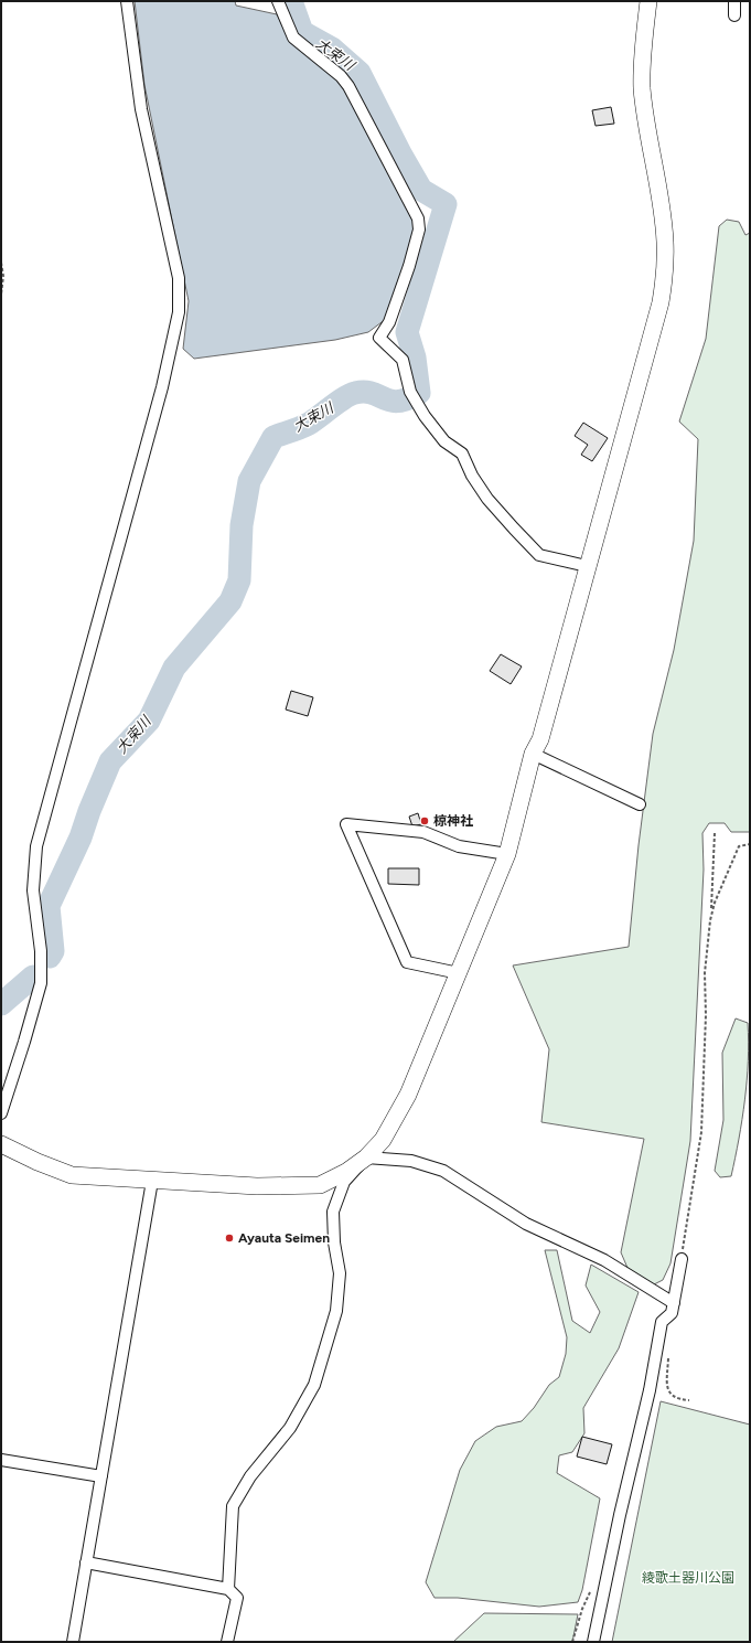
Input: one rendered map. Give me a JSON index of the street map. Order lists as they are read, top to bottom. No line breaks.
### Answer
{"water":["大束川"],"parks":["綾歌土器川公園"],"places":["椋神社","Ayauta Seimen"]}
